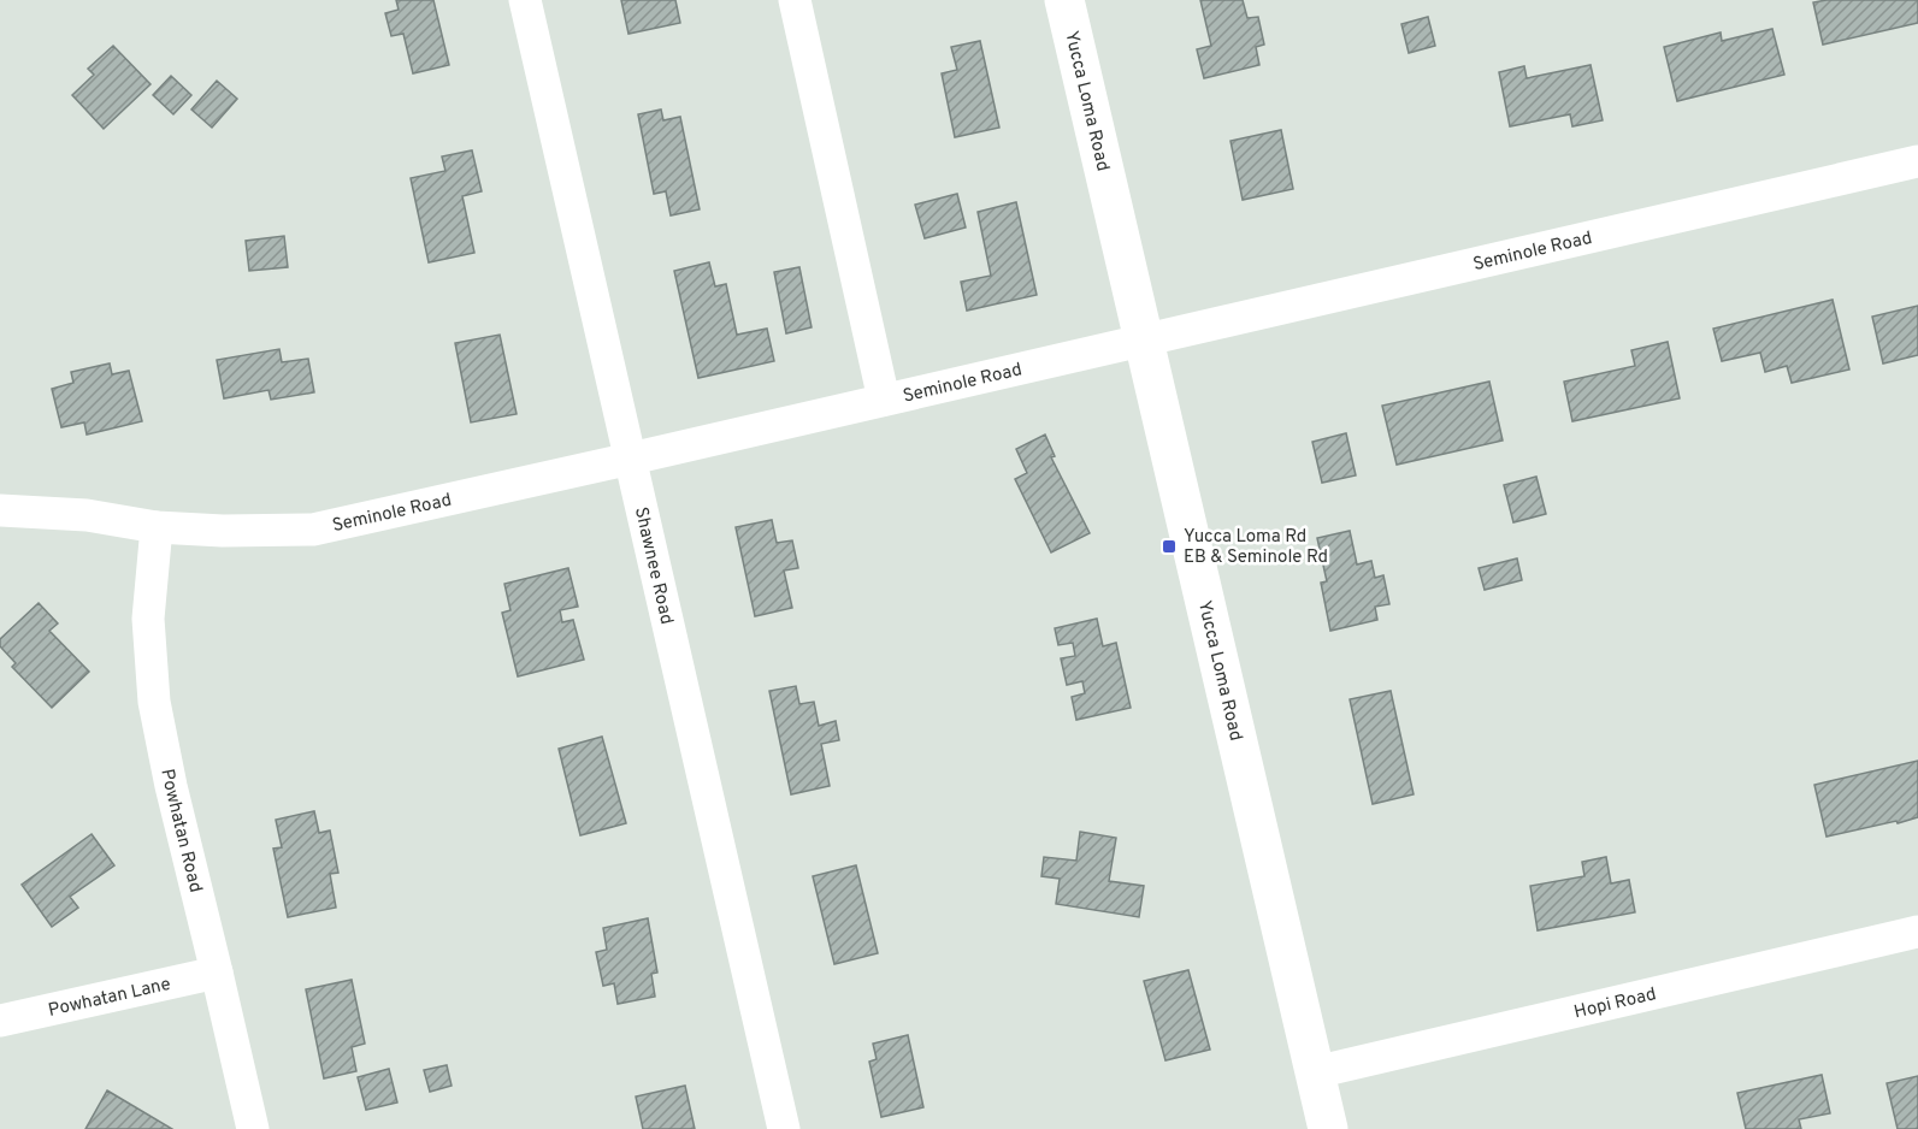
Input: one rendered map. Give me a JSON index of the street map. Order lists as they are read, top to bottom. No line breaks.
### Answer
{"streets":{"main road":["Yucca Loma Road"],"street":["Seminole Road","Shawnee Road","Powhatan Road","Powhatan Lane","Hopi Road"]},"crossings":[["Yucca Loma Road","Seminole Road"],["Yucca Loma Road","Hopi Road"],["Seminole Road","Shawnee Road"],["Seminole Road","Powhatan Road"],["Powhatan Road","Powhatan Lane"]],"places":{"transit":["Yucca Loma Rd EB & Seminole Rd"]}}
